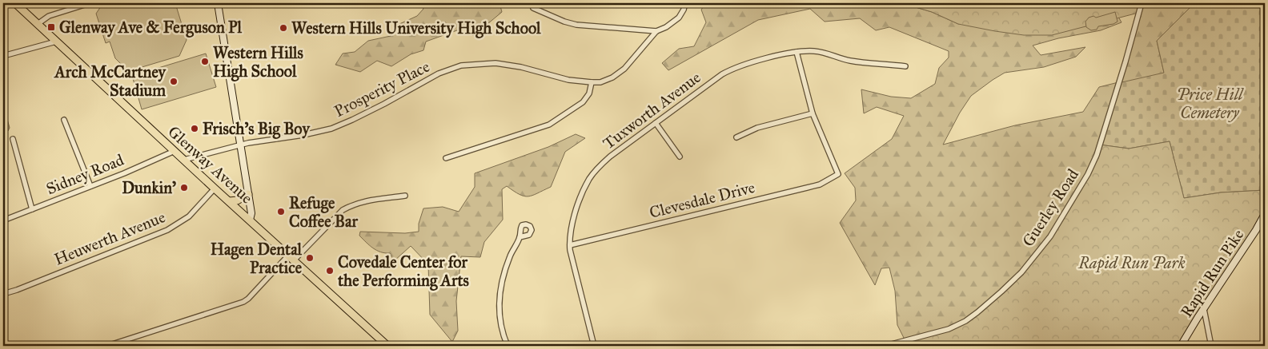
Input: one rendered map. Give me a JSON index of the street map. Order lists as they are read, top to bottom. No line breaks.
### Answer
{"streets":{"main road":["Glenway Avenue"],"street":["Prosperity Place","Tuxworth Avenue","Sidney Road","Clevesdale Drive","Guerley Road","Heuwerth Avenue","Rapid Run Pike"]},"crossings":[["Prosperity Place","Glenway Avenue"],["Tuxworth Avenue","Clevesdale Drive"],["Glenway Avenue","Sidney Road"],["Glenway Avenue","Heuwerth Avenue"]],"parks":["Price Hill Cemetery","Rapid Run Park"],"places":{"transit":["Glenway Ave & Ferguson Pl"],"other":["Western Hills University High School","Western Hills High School","Arch McCartney Stadium","Frisch's Big Boy","Dunkin'","Refuge Coffee Bar","Hagen Dental Practice","Covedale Center for the Performing Arts"]}}
